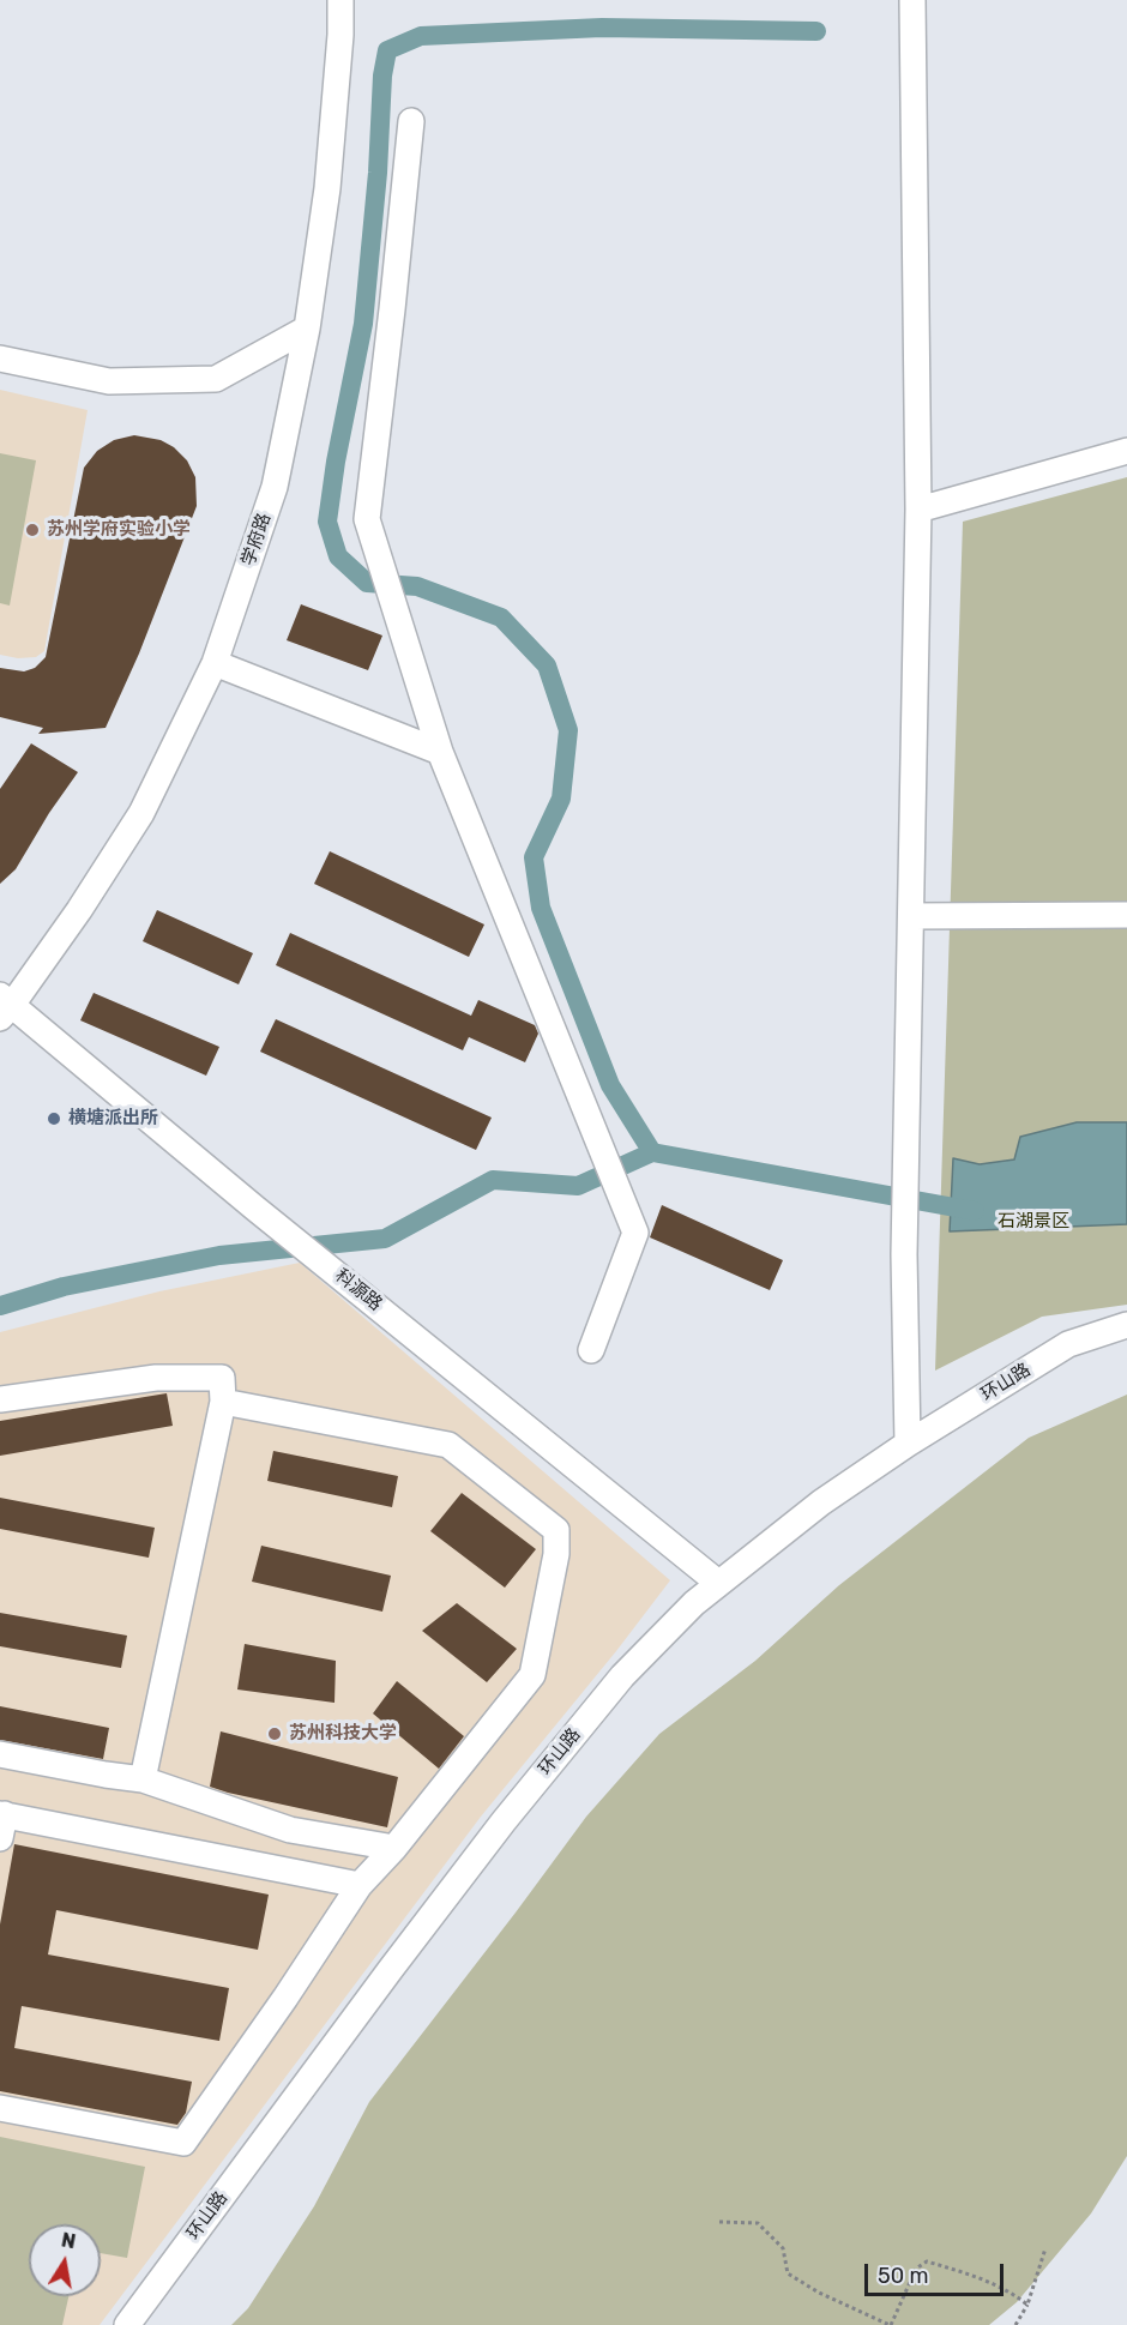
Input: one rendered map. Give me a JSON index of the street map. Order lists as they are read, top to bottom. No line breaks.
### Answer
{"streets":{"street":["学府路","科源路","环山路"]},"crossings":[["学府路","科源路"],["科源路","环山路"]],"parks":["石湖景区"],"places":["苏州学府实验小学","横塘派出所","苏州科技大学"],"scale_bar":"50 m","north":"top"}
